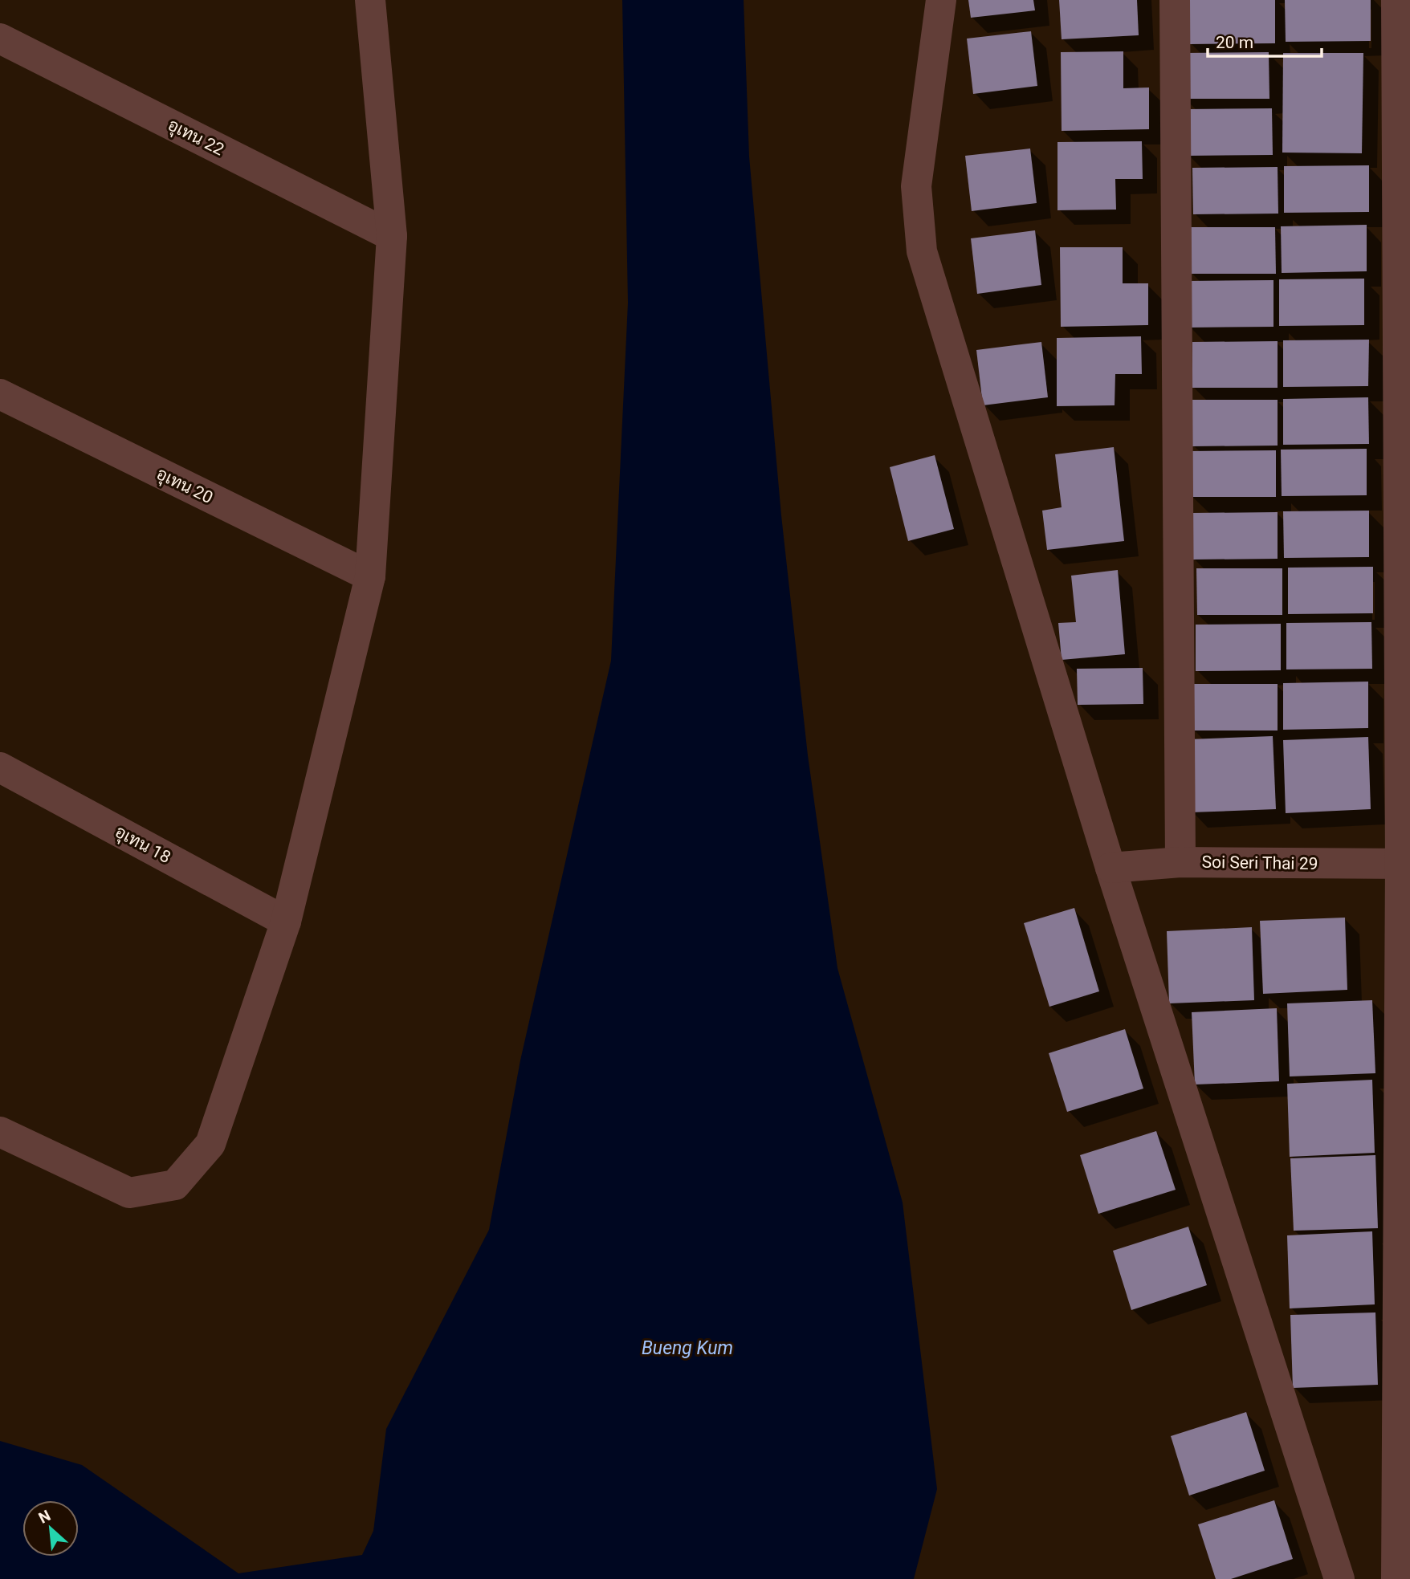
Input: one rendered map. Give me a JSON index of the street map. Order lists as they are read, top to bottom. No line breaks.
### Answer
{"streets":{"street":["อุเทน 22","อุเทน 20","อุเทน 18","Soi Seri Thai 29"]},"water":["Bueng Kum"],"scale_bar":"20 m","north":"top left"}
